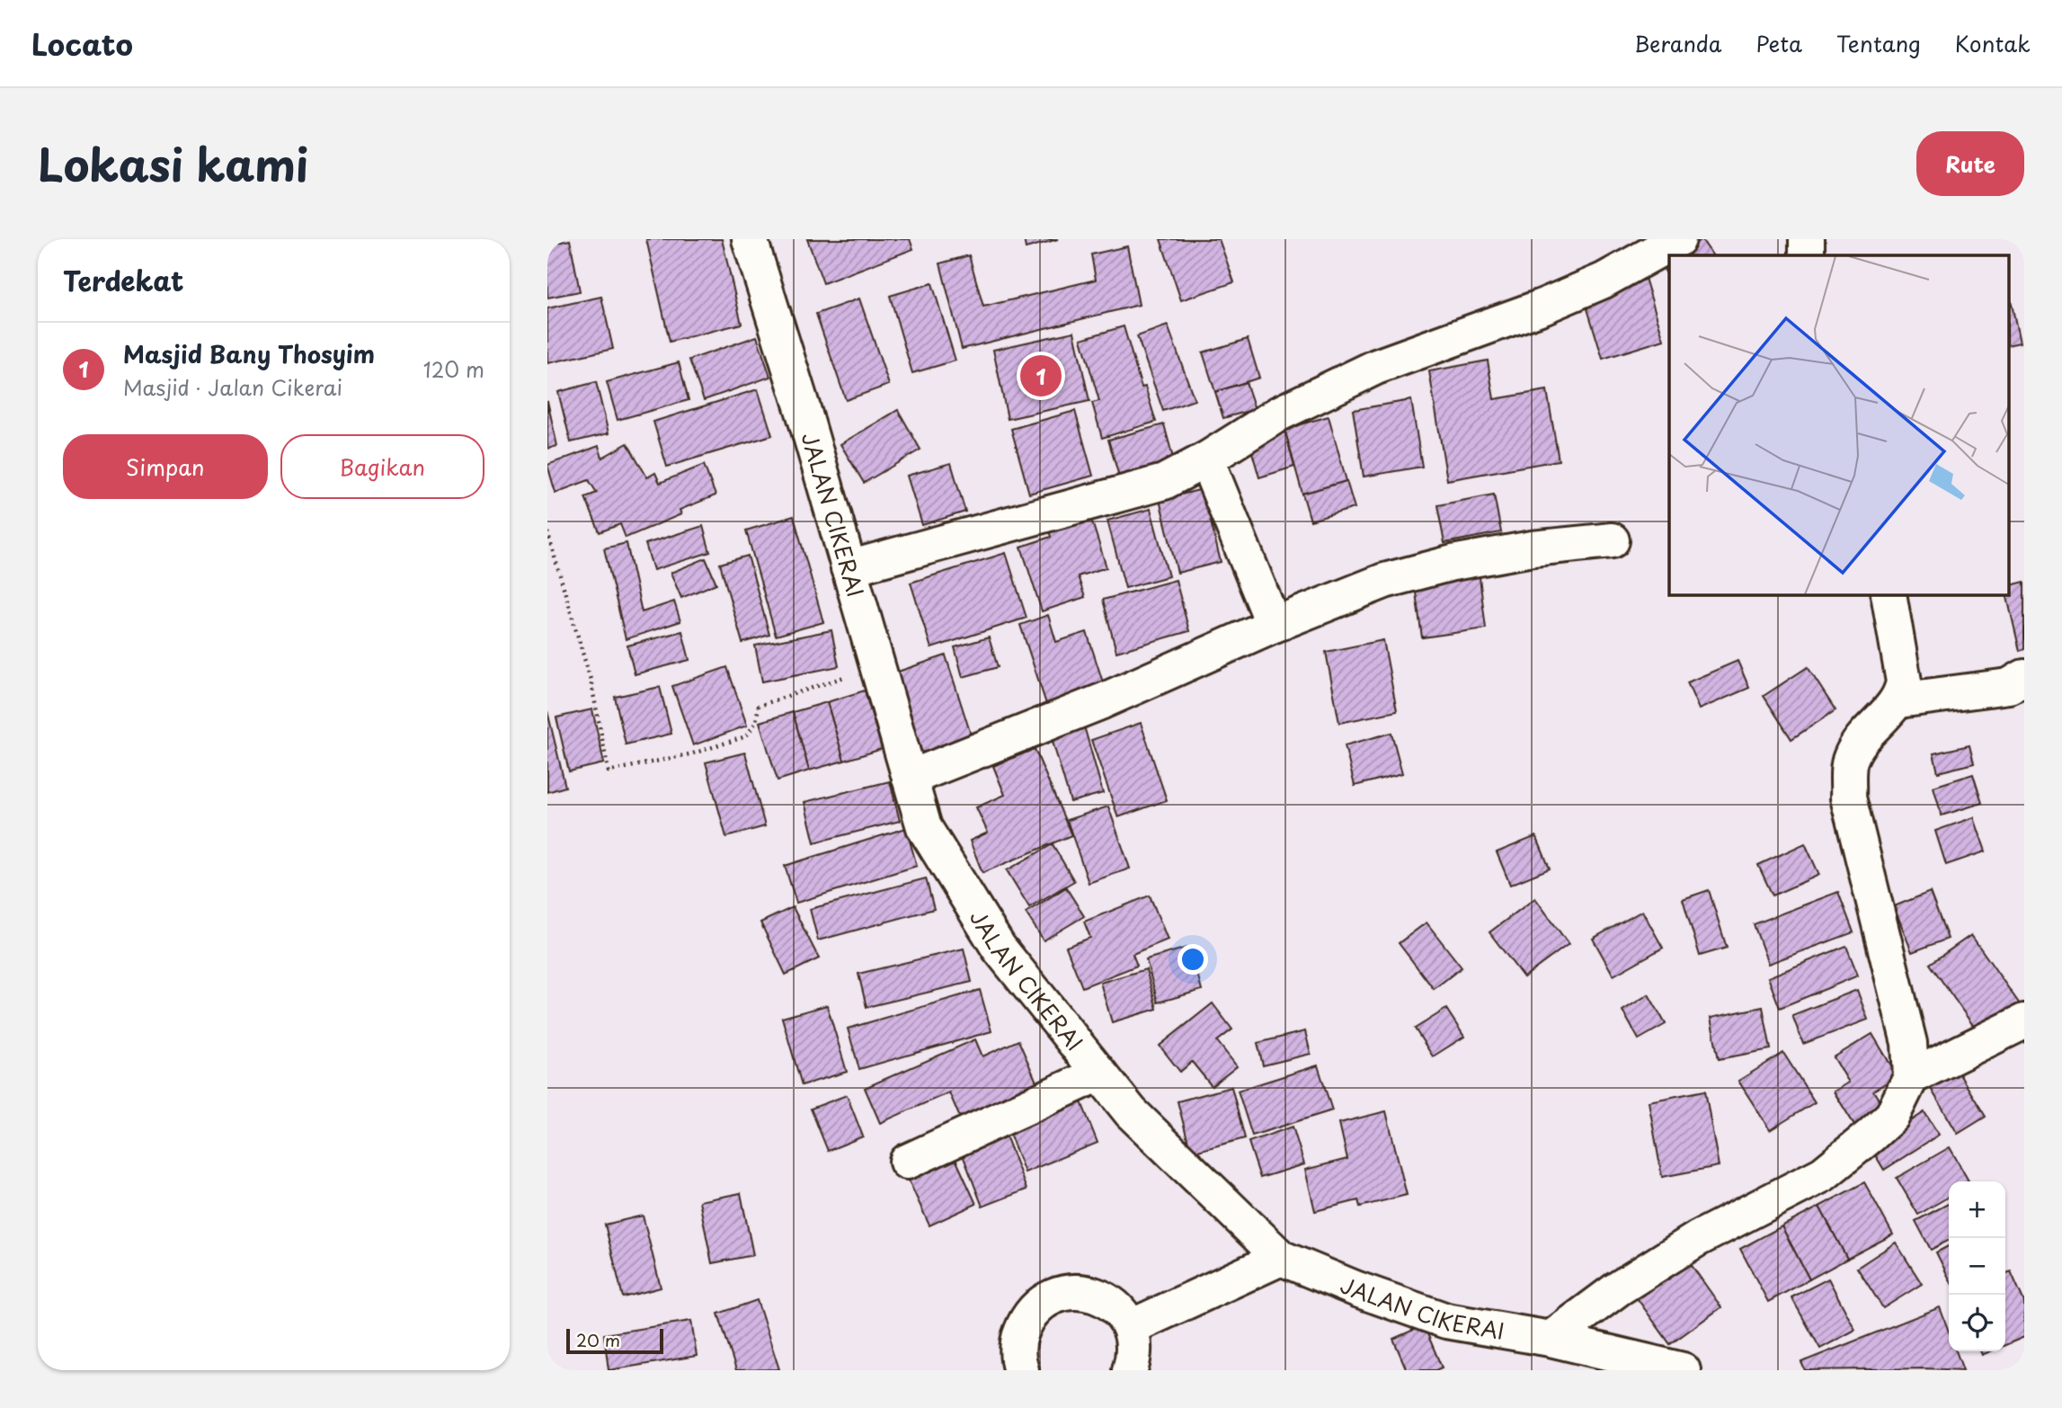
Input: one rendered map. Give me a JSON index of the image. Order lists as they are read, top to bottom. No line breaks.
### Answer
{"streets":{"street":["JALAN CIKERAI"]},"scale_bar":"20 m","page":{"header":"Locato","nav":["Beranda","Peta","Tentang","Kontak"],"title":"Lokasi kami","buttons":["Rute",["Simpan","Bagikan"]],"heading":"Terdekat","list":[{"mark":"1","name":"Masjid Bany Thosyim","note":"Masjid · Jalan Cikerai","value":"120 m"}],"pins":"1","map_buttons":["+","−"],"scale":"20 m"}}
